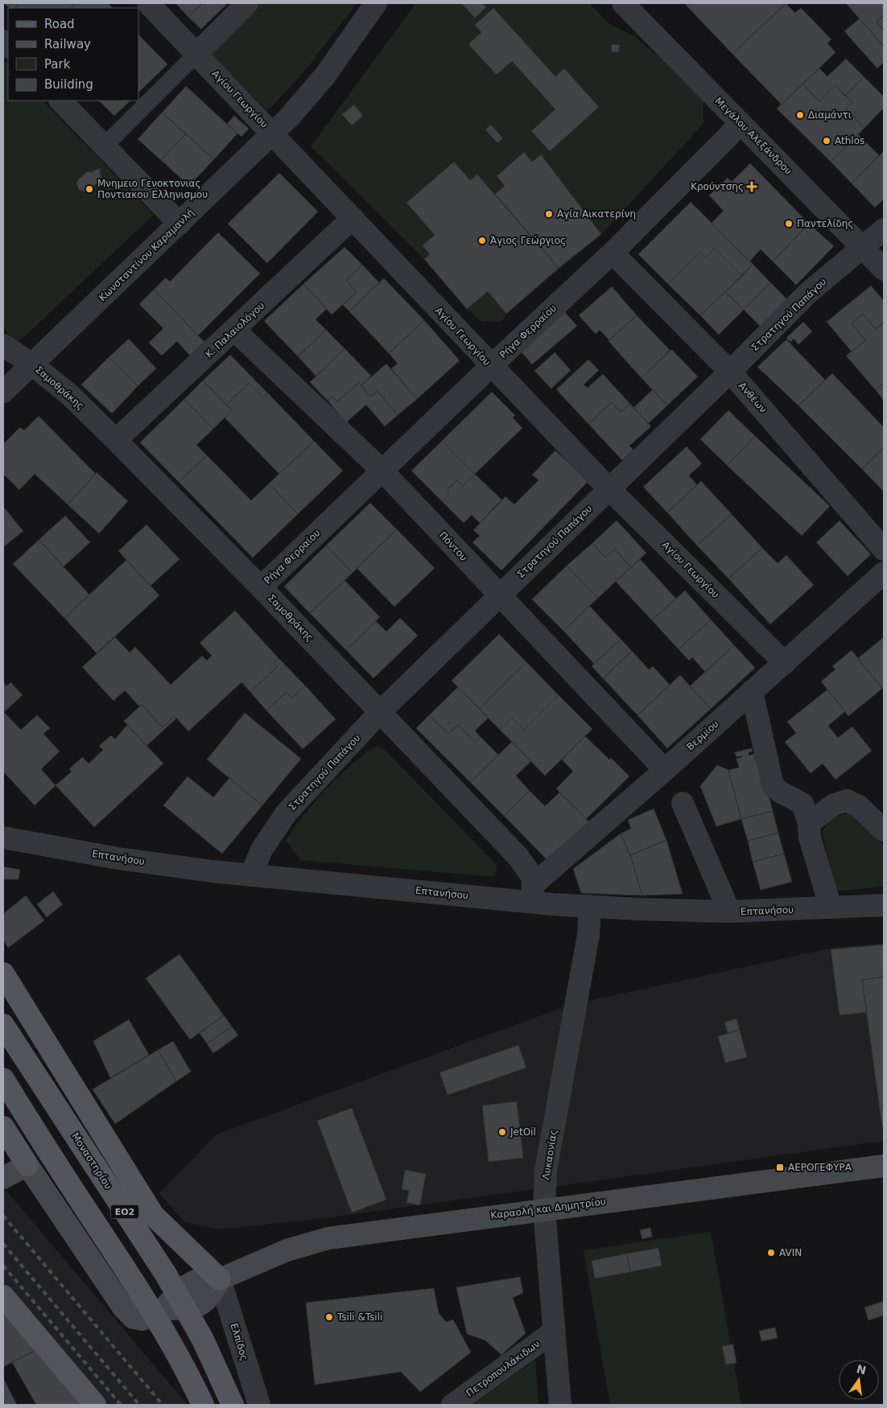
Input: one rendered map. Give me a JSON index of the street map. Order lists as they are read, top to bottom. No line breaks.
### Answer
{"streets":{"main road":["Μοναστηρίου","Καραολή και Δημητρίου","ΕΟ2"],"street":["Αγίου Γεωργίου","Μεγάλου Αλεξάνδρου","Κωνσταντίνου Καραμανλή","Στρατηγού Παπάγου","Κ. Παλαιολόγου","Ρήγα Φερραίου","Σαμοθράκης","Ανθέων","Πόντου","Βερμίου","Επτανήσου","Λυκαονίας","Ελπίδος","Πετροπουλάκιδων"]},"crossings":[["Αγίου Γεωργίου","Κωνσταντίνου Καραμανλή"],["Αγίου Γεωργίου","Στρατηγού Παπάγου"],["Αγίου Γεωργίου","Κ. Παλαιολόγου"],["Αγίου Γεωργίου","Ρήγα Φερραίου"],["Αγίου Γεωργίου","Βερμίου"],["Μεγάλου Αλεξάνδρου","Στρατηγού Παπάγου"],["Μεγάλου Αλεξάνδρου","Ρήγα Φερραίου"],["Κωνσταντίνου Καραμανλή","Σαμοθράκης"],["Στρατηγού Παπάγου","Σαμοθράκης"],["Στρατηγού Παπάγου","Ανθέων"],["Στρατηγού Παπάγου","Πόντου"],["Στρατηγού Παπάγου","Επτανήσου"],["Κ. Παλαιολόγου","Σαμοθράκης"],["Κ. Παλαιολόγου","Πόντου"],["Ρήγα Φερραίου","Σαμοθράκης"],["Ρήγα Φερραίου","Ανθέων"],["Ρήγα Φερραίου","Πόντου"],["Σαμοθράκης","Βερμίου"],["Σαμοθράκης","Επτανήσου"],["Πόντου","Βερμίου"],["Βερμίου","Επτανήσου"],["Επτανήσου","Λυκαονίας"],["Λυκαονίας","Καραολή και Δημητρίου"],["Λυκαονίας","Πετροπουλάκιδων"],["Καραολή και Δημητρίου","Ελπίδος"]],"places":{"other":["Διαμάντι","Athlos","Μνημειο Γενοκτονιας Ποντιακου Ελληνισμου","Αγία Αικατερίνη","Παντελίδης","Άγιος Γεώργιος","JetOil","AVIN","Tsili &Tsili"],"health":["Κρούντσης"],"transit":["ΑΕΡΟΓΕΦΥΡΑ"]},"legend":["Road","Railway","Park","Building"],"north":"top"}
